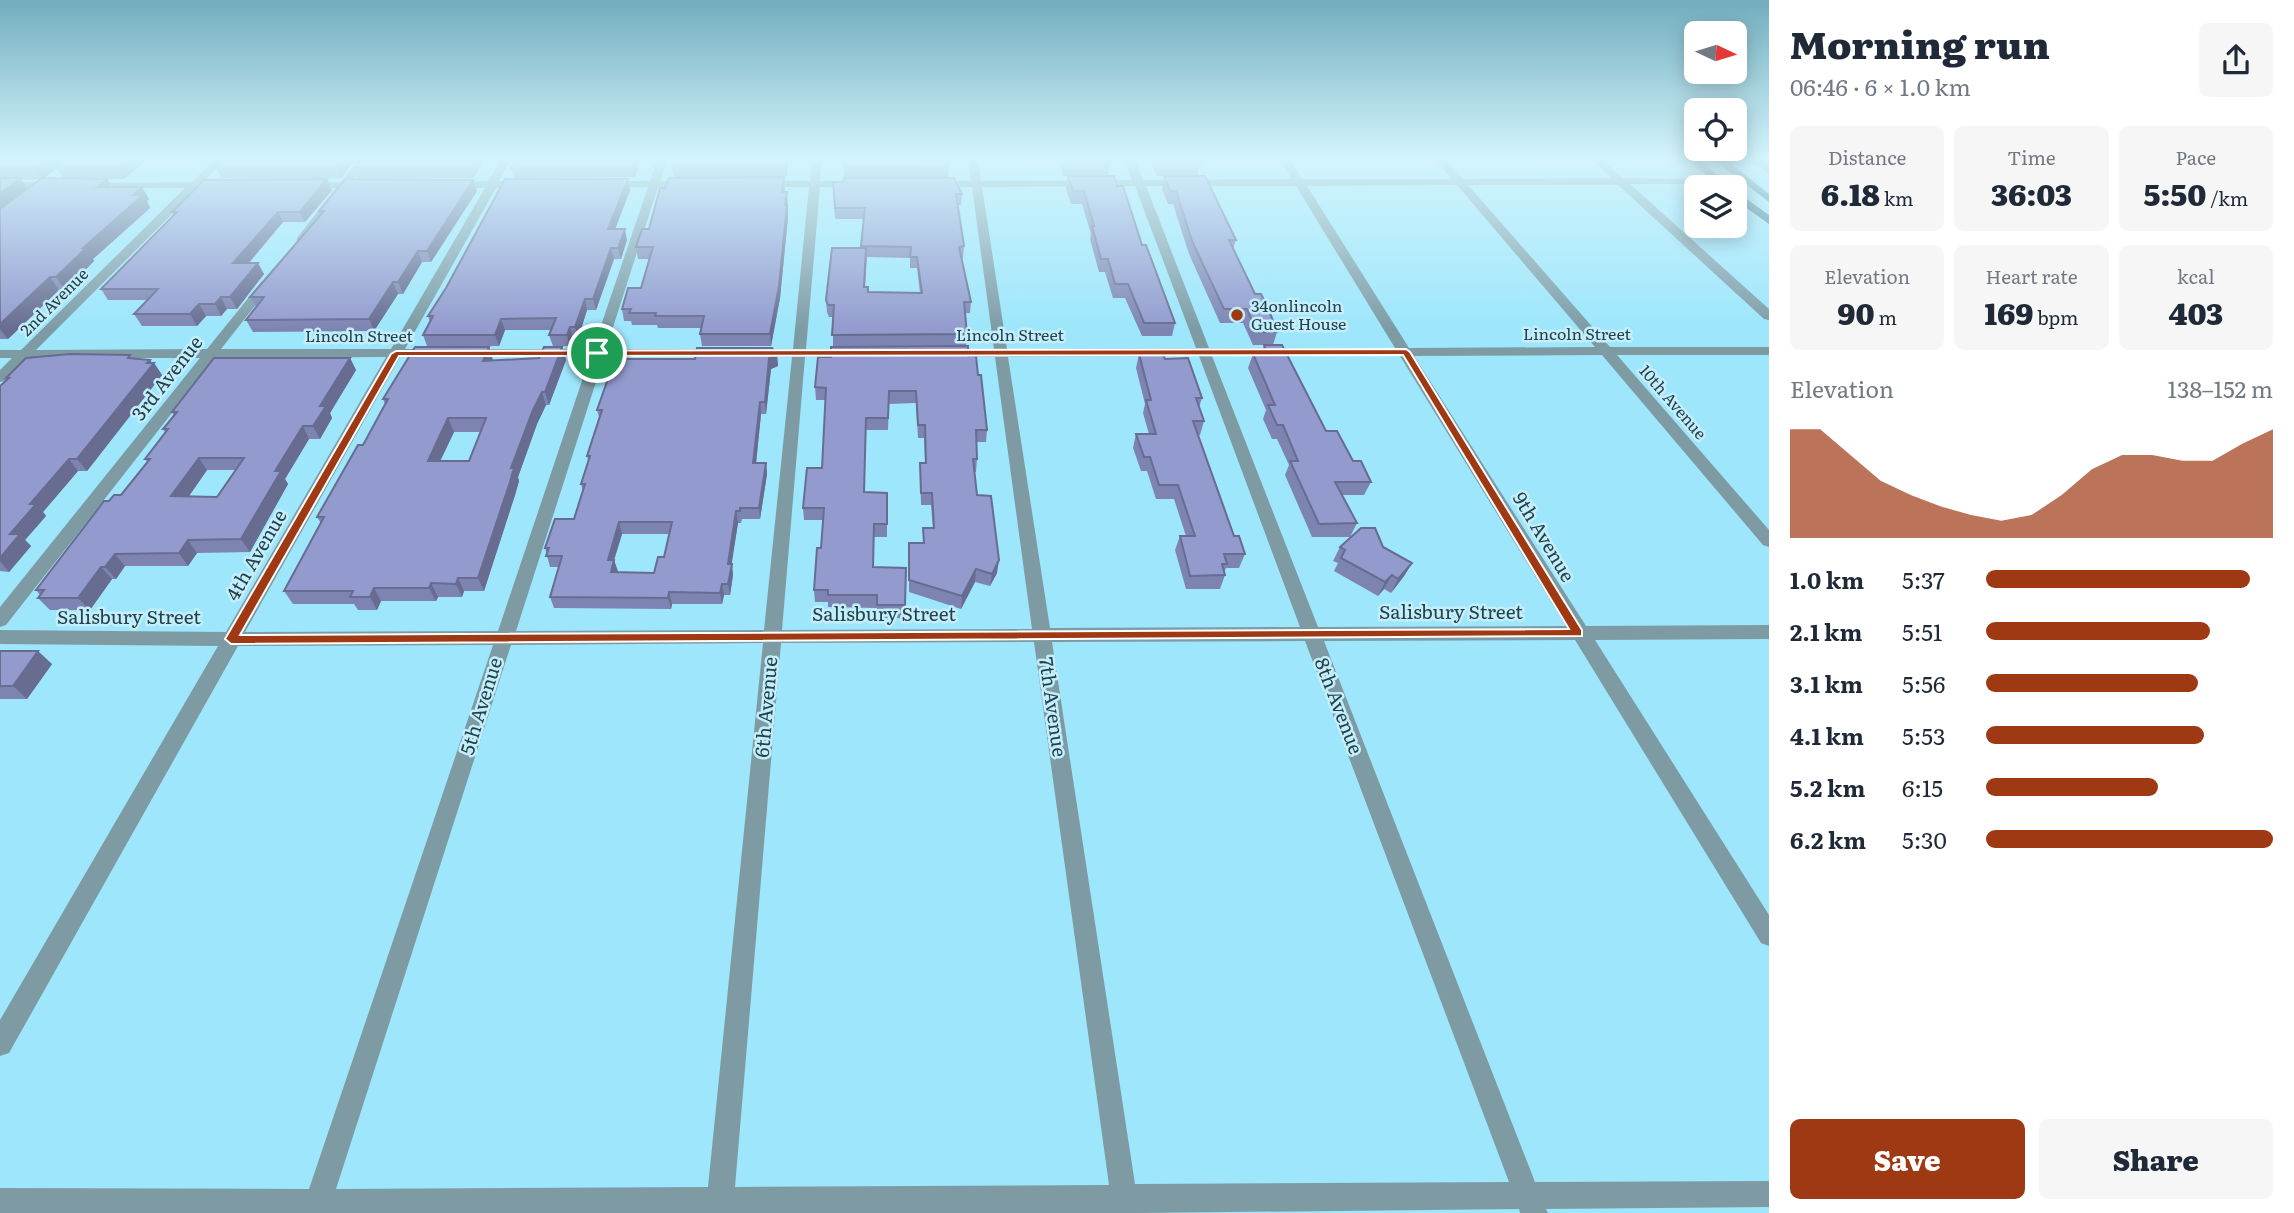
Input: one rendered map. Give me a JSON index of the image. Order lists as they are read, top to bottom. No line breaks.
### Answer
{"streets":{"street":["2nd Avenue","Lincoln Street","3rd Avenue","10th Avenue","9th Avenue","4th Avenue","Salisbury Street","5th Avenue","8th Avenue","6th Avenue","7th Avenue"]},"crossings":[["2nd Avenue","Lincoln Street"],["Lincoln Street","3rd Avenue"],["Lincoln Street","10th Avenue"],["Lincoln Street","9th Avenue"],["Lincoln Street","4th Avenue"],["Lincoln Street","5th Avenue"],["Lincoln Street","8th Avenue"],["Lincoln Street","6th Avenue"],["Lincoln Street","7th Avenue"],["9th Avenue","Salisbury Street"],["4th Avenue","Salisbury Street"],["Salisbury Street","5th Avenue"],["Salisbury Street","8th Avenue"],["Salisbury Street","6th Avenue"],["Salisbury Street","7th Avenue"]],"places":["34onlincoln Guest House"],"north":"right","page":{"heading":["Morning run","06:46 · 6 × 1.0 km"],"stats":[["Distance","6.18 km"],["Time","36:03"],["Pace","5:50 /km"],["Elevation","90 m"],["Heart rate","169 bpm"],["kcal","403"]],"chart":["Elevation","138–152 m"],"list":[{"name":"1.0 km","note":"5:37"},{"name":"2.1 km","note":"5:51"},{"name":"3.1 km","note":"5:56"},{"name":"4.1 km","note":"5:53"},{"name":"5.2 km","note":"6:15"},{"name":"6.2 km","note":"5:30"}],"buttons":["Save","Share"]}}
